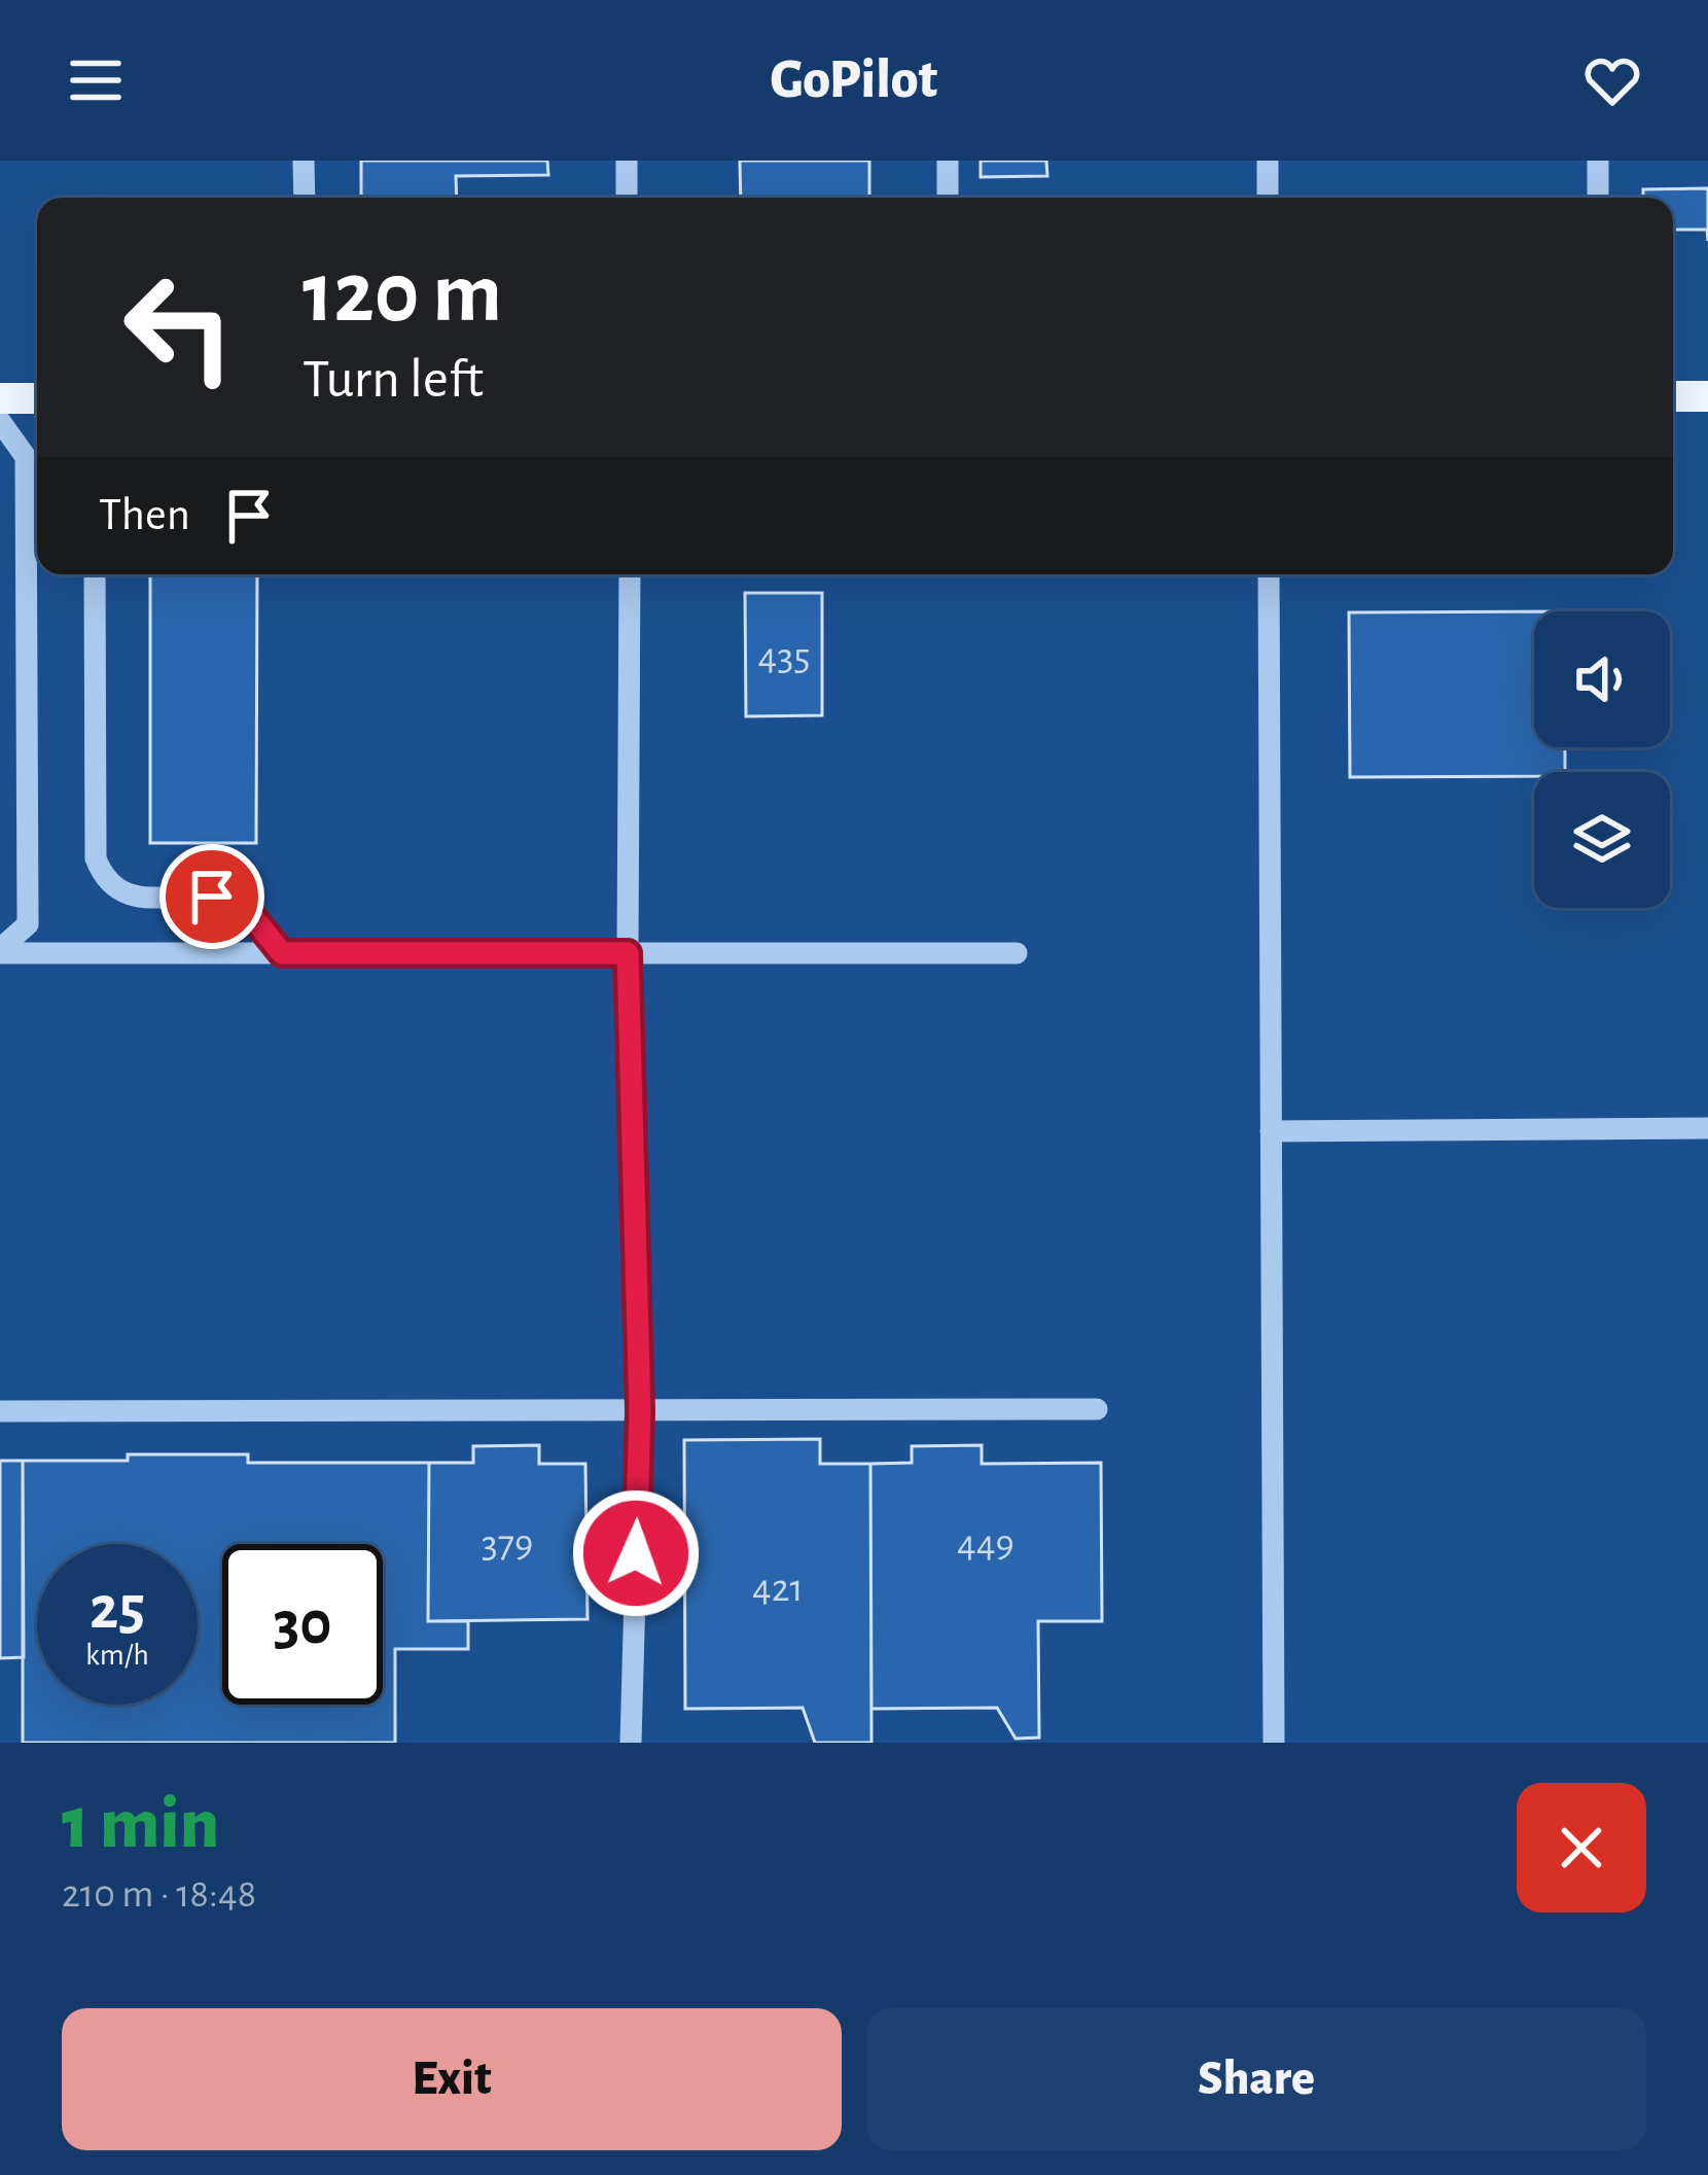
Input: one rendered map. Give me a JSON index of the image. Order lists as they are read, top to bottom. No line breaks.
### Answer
{"house_numbers":["435","379","449","421"],"page":{"header":"GoPilot","turn":["120 m","Turn left"],"then":"Then","speed":"25 km/h","limit":"30","heading":["1 min","210 m · 18:48"],"buttons":["Exit","Share"]}}
